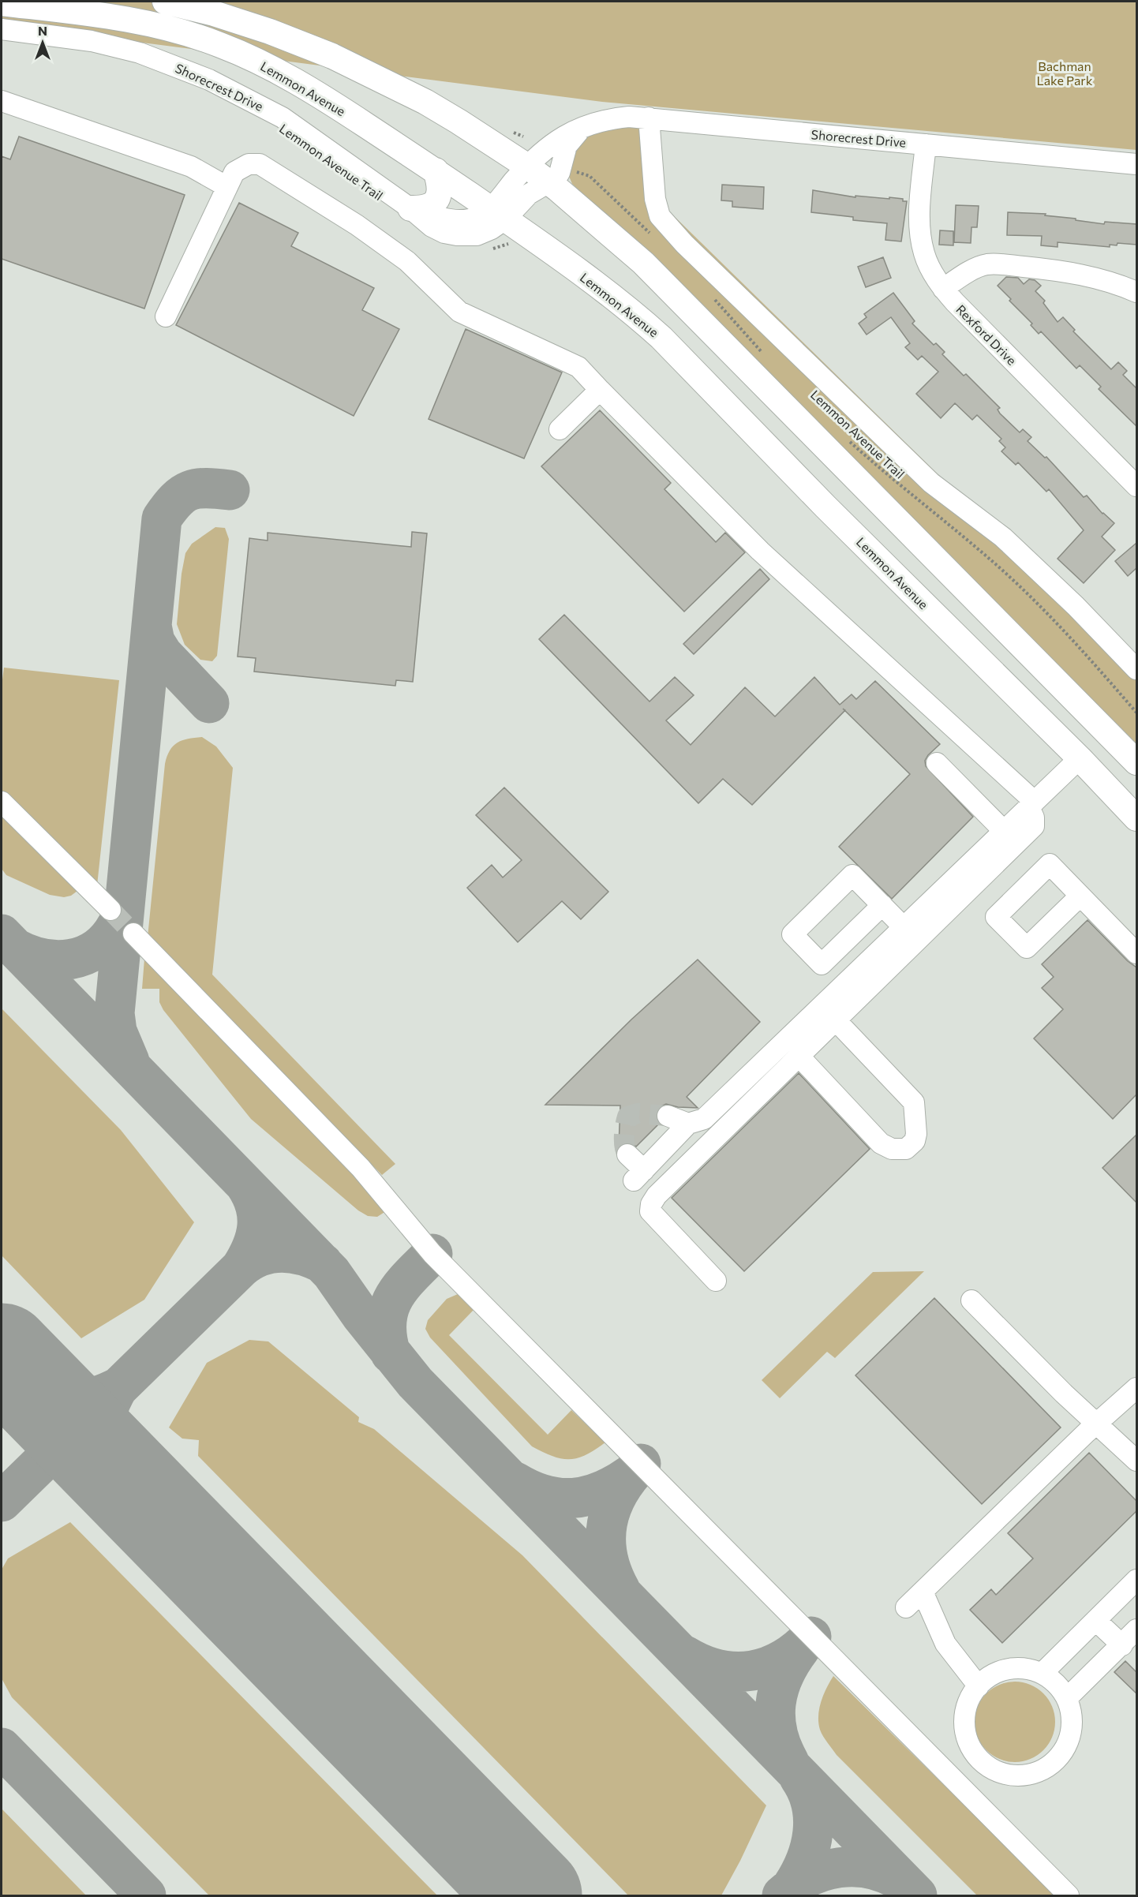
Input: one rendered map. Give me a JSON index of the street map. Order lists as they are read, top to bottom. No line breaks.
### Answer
{"streets":{"main road":["Lemmon Avenue"],"street":["Shorecrest Drive","Rexford Drive"],"path":["Lemmon Avenue Trail"]},"crossings":[["Shorecrest Drive","Lemmon Avenue"],["Shorecrest Drive","Rexford Drive"]],"parks":["Bachman Lake Park"],"north":"top"}
